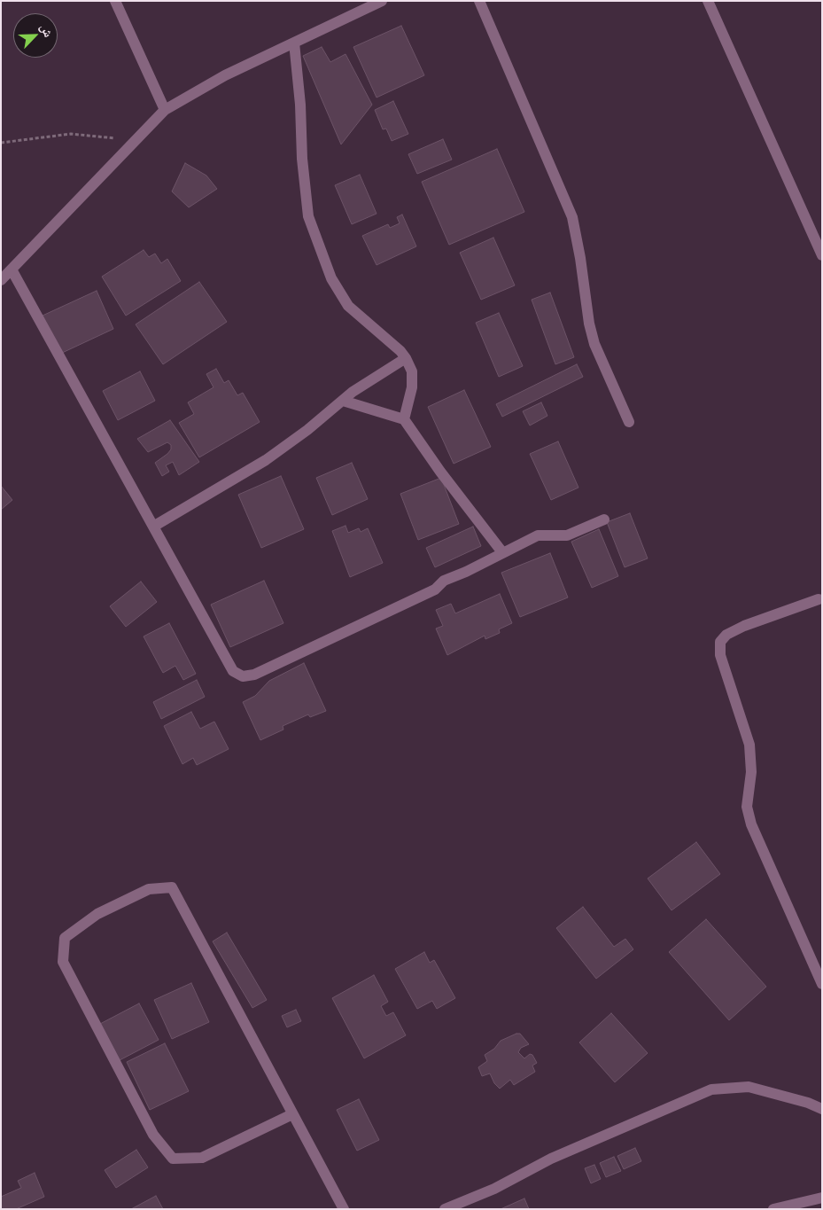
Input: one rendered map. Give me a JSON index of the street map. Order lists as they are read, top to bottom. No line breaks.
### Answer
{"north":"top right"}
